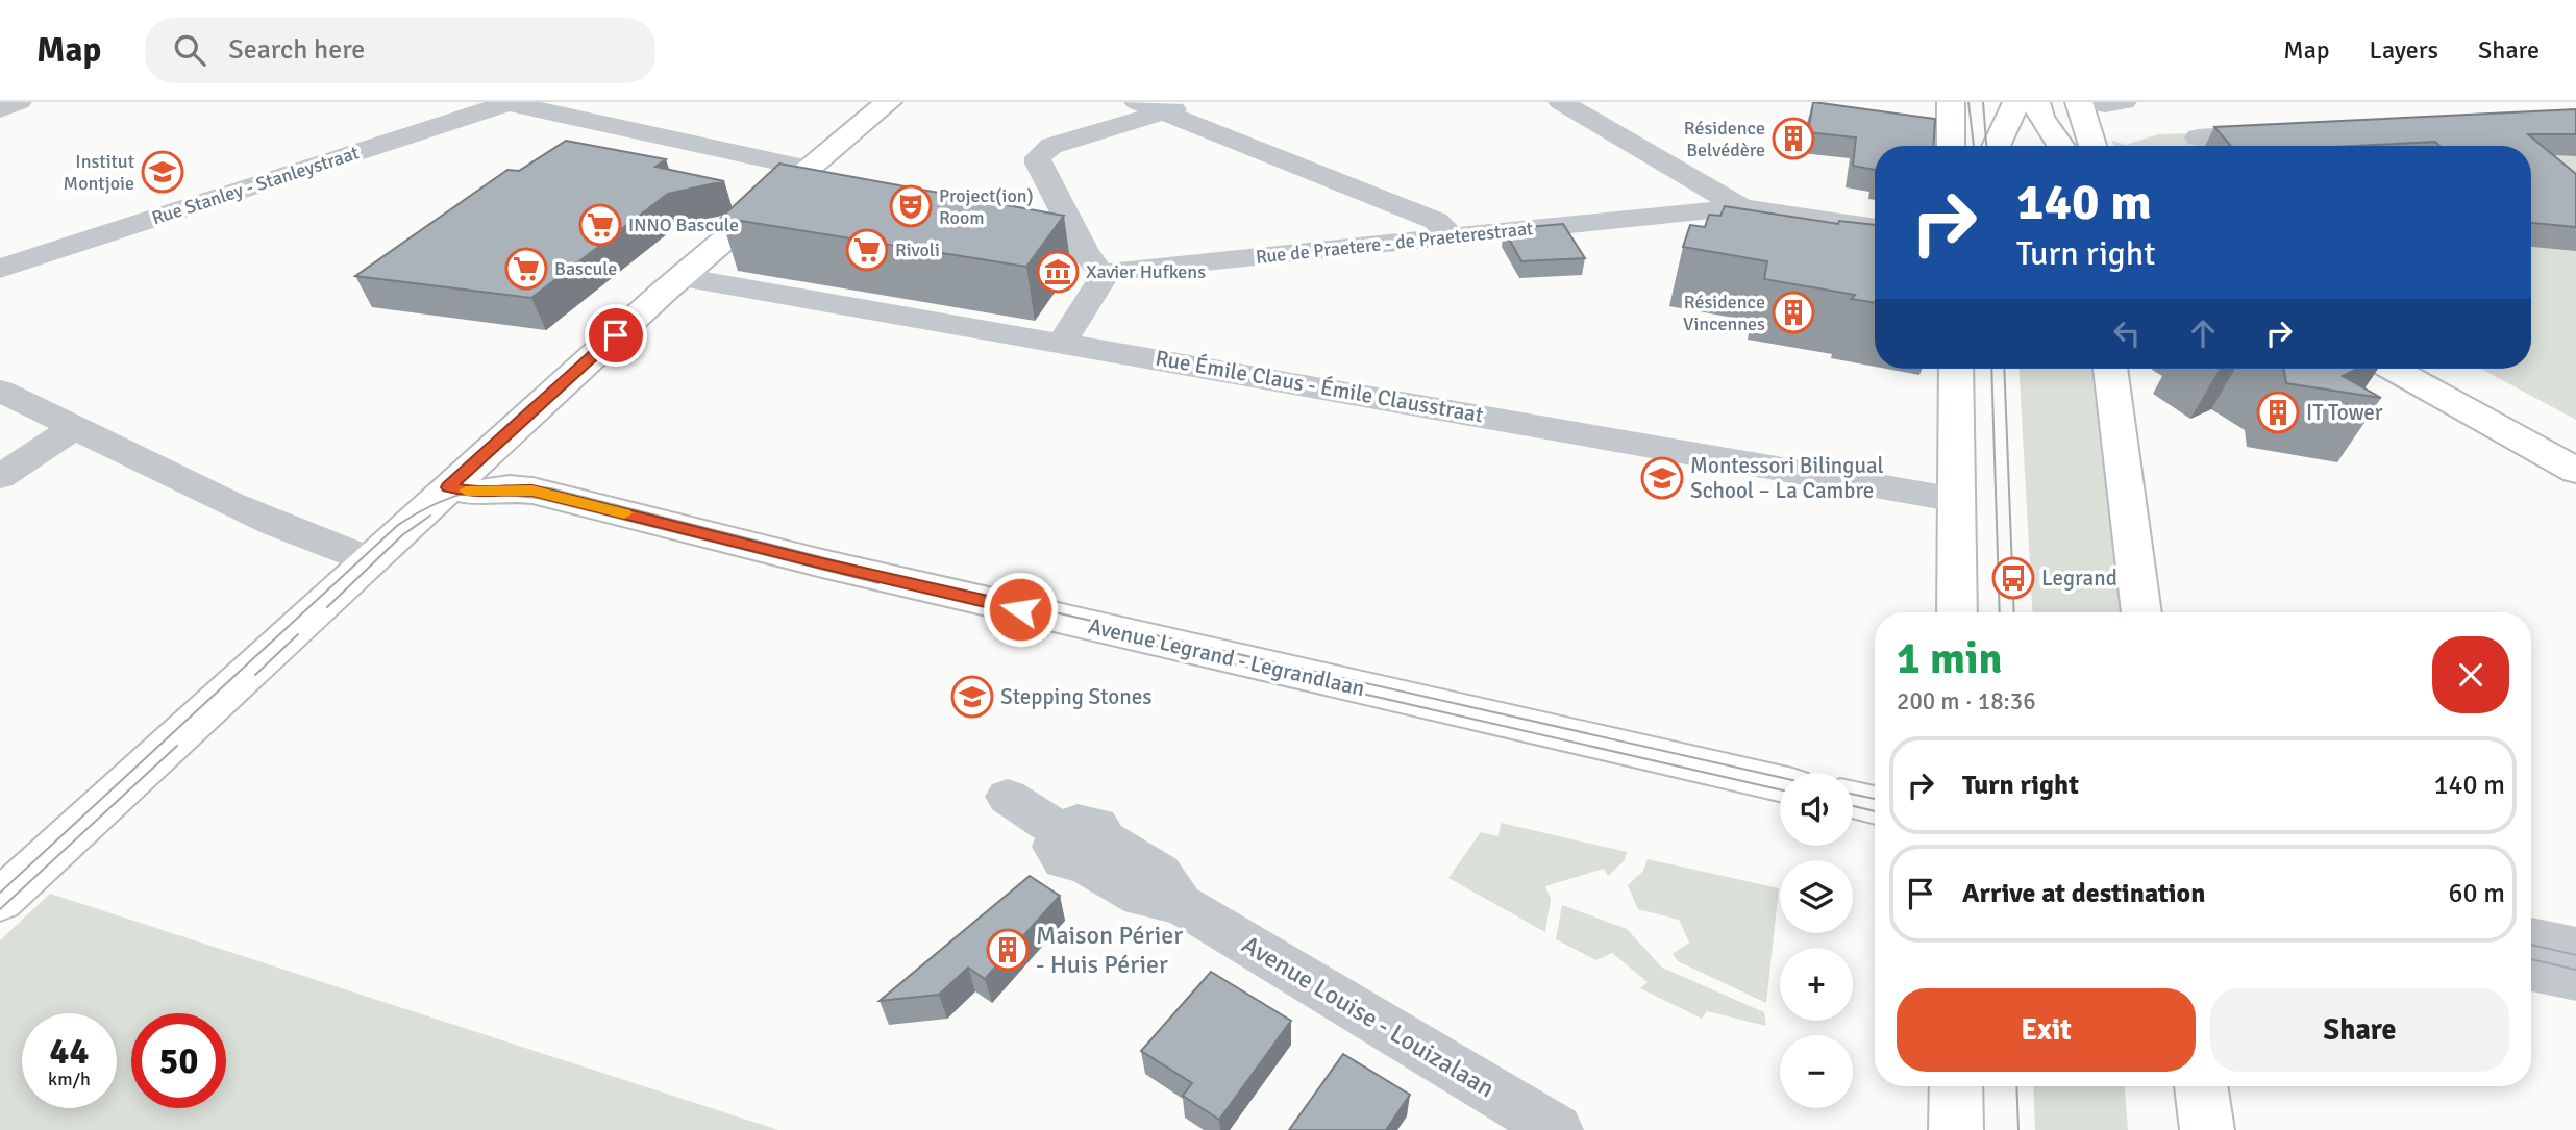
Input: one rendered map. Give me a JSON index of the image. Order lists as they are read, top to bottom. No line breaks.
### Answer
{"streets":{"main road":["Avenue Legrand - Legrandlaan"],"street":["Rue Stanley - Stanleystraat","Rue de Praetere - de Praeterestraat","Rue Émile Claus - Émile Clausstraat","Avenue Louise - Louizalaan"]},"places":{"building":["Résidence Belvédère","Résidence Vincennes","IT Tower","Maison Périer - Huis Périer"],"school or university":["Institut Montjoie","Montessori Bilingual School – La Cambre","Stepping Stones"],"theatre":["Project(ion) Room"],"supermarket":["INNO Bascule","Rivoli","Bascule"],"museum":["Xavier Hufkens"],"bus stop":["Legrand"]},"page":{"header":"Map","search":"Search here","nav":["Map","Layers","Share"],"turn":["140 m","Turn right"],"heading":["1 min","200 m · 18:36"],"list":[{"name":"Turn right","value":"140 m"},{"name":"Arrive at destination","value":"60 m"}],"map_buttons":["+","−"],"buttons":["Exit","Share"],"speed":"44 km/h","limit":"50"}}
